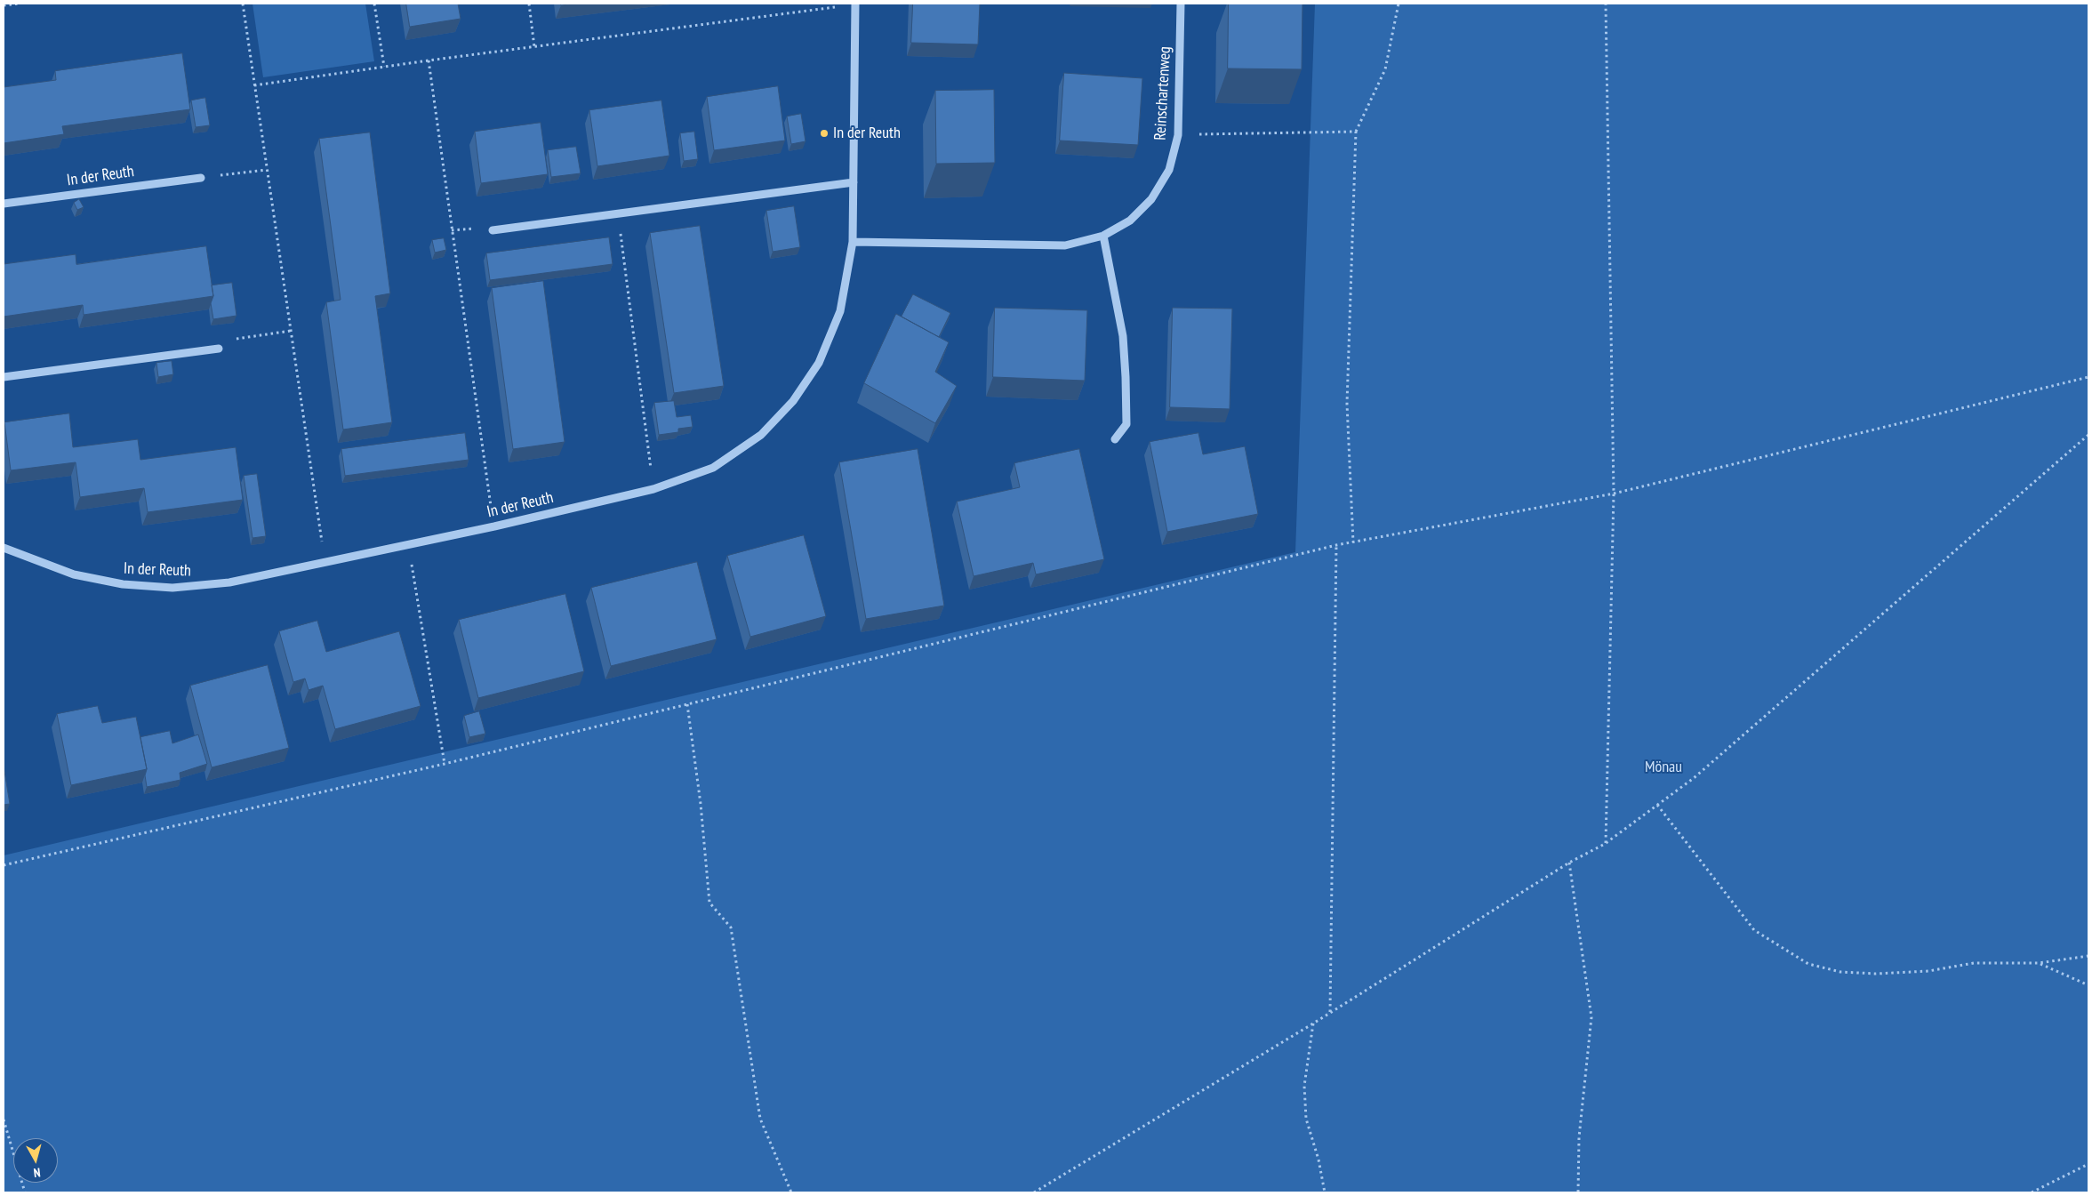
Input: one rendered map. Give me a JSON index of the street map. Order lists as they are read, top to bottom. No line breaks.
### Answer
{"streets":{"street":["Reinschartenweg","In der Reuth"]},"crossings":[["Reinschartenweg","In der Reuth"]],"parks":["Mönau"],"places":["In der Reuth"],"north":"bottom"}
